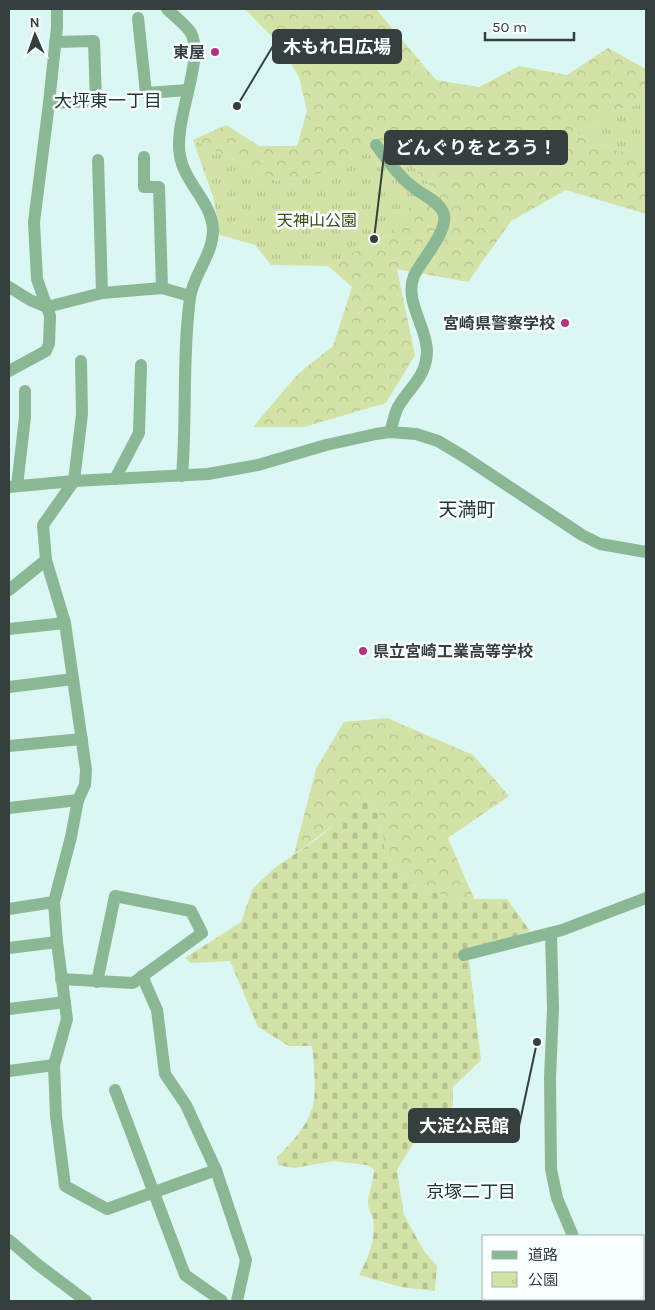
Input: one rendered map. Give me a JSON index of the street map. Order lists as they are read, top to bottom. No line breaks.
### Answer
{"districts":["大坪東一丁目","天満町","京塚二丁目"],"parks":["天神山公園"],"places":["東屋","木もれ日広場","どんぐりをとろう！","宮崎県警察学校","県立宮崎工業高等学校","大淀公民館"],"legend":["道路","公園"],"scale_bar":"50 m","north":"top"}
